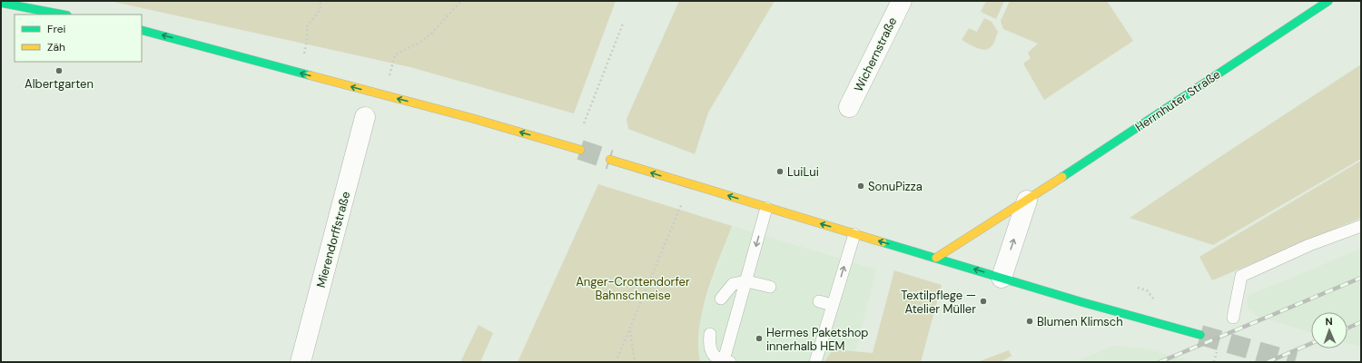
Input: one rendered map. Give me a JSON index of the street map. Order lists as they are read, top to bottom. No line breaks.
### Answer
{"streets":{"street":["Wichernstraße","Herrnhuter Straße","Mierendorffstraße"]},"parks":["Anger-Crottendorfer Bahnschneise"],"places":["Albertgarten","LuiLui","SonuPizza","Textilpflege — Atelier Müller","Blumen Klimsch","Hermes Paketshop innerhalb HEM"],"legend":["Frei","Zäh"],"north":"top"}
